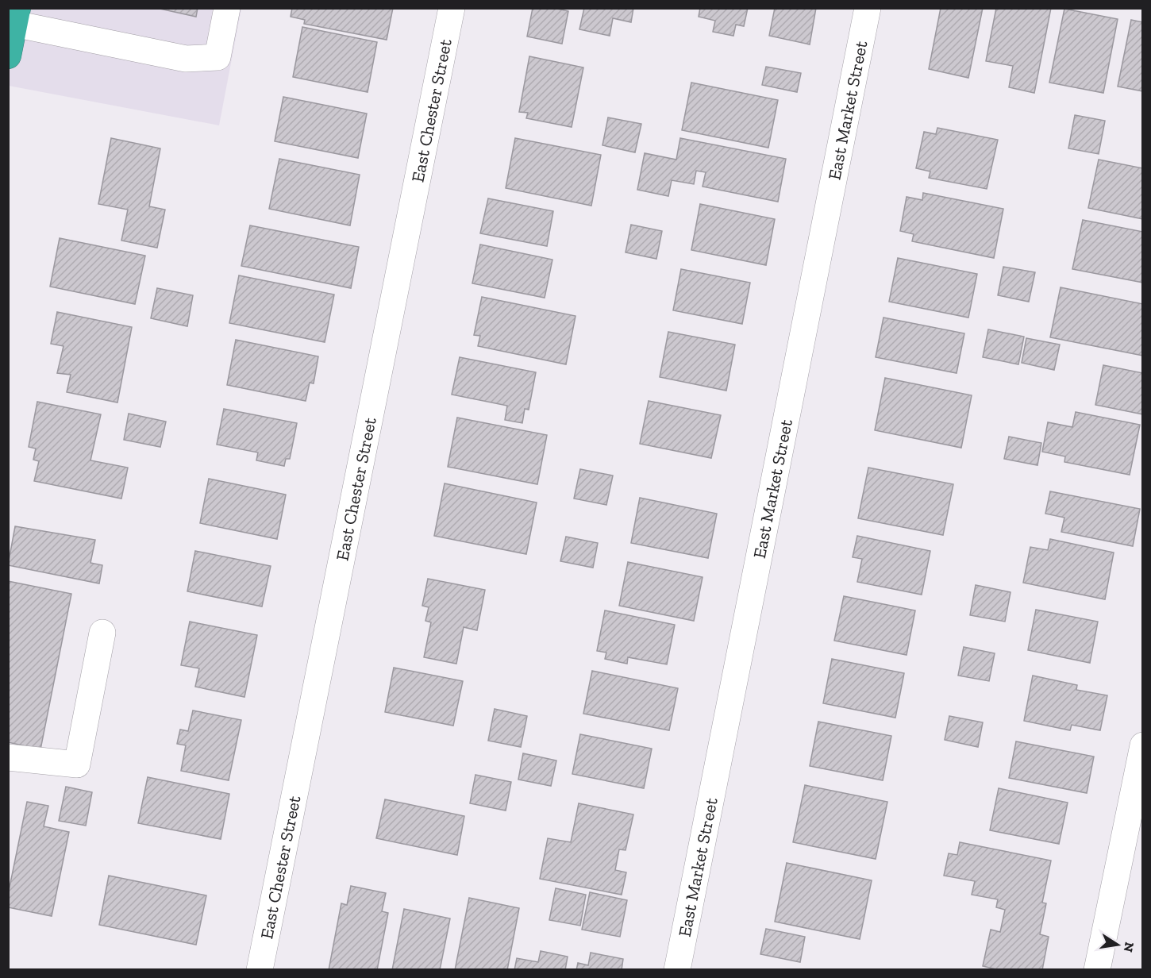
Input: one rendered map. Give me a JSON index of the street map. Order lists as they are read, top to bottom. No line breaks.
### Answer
{"streets":{"street":["East Chester Street","East Market Street"]},"north":"right"}
